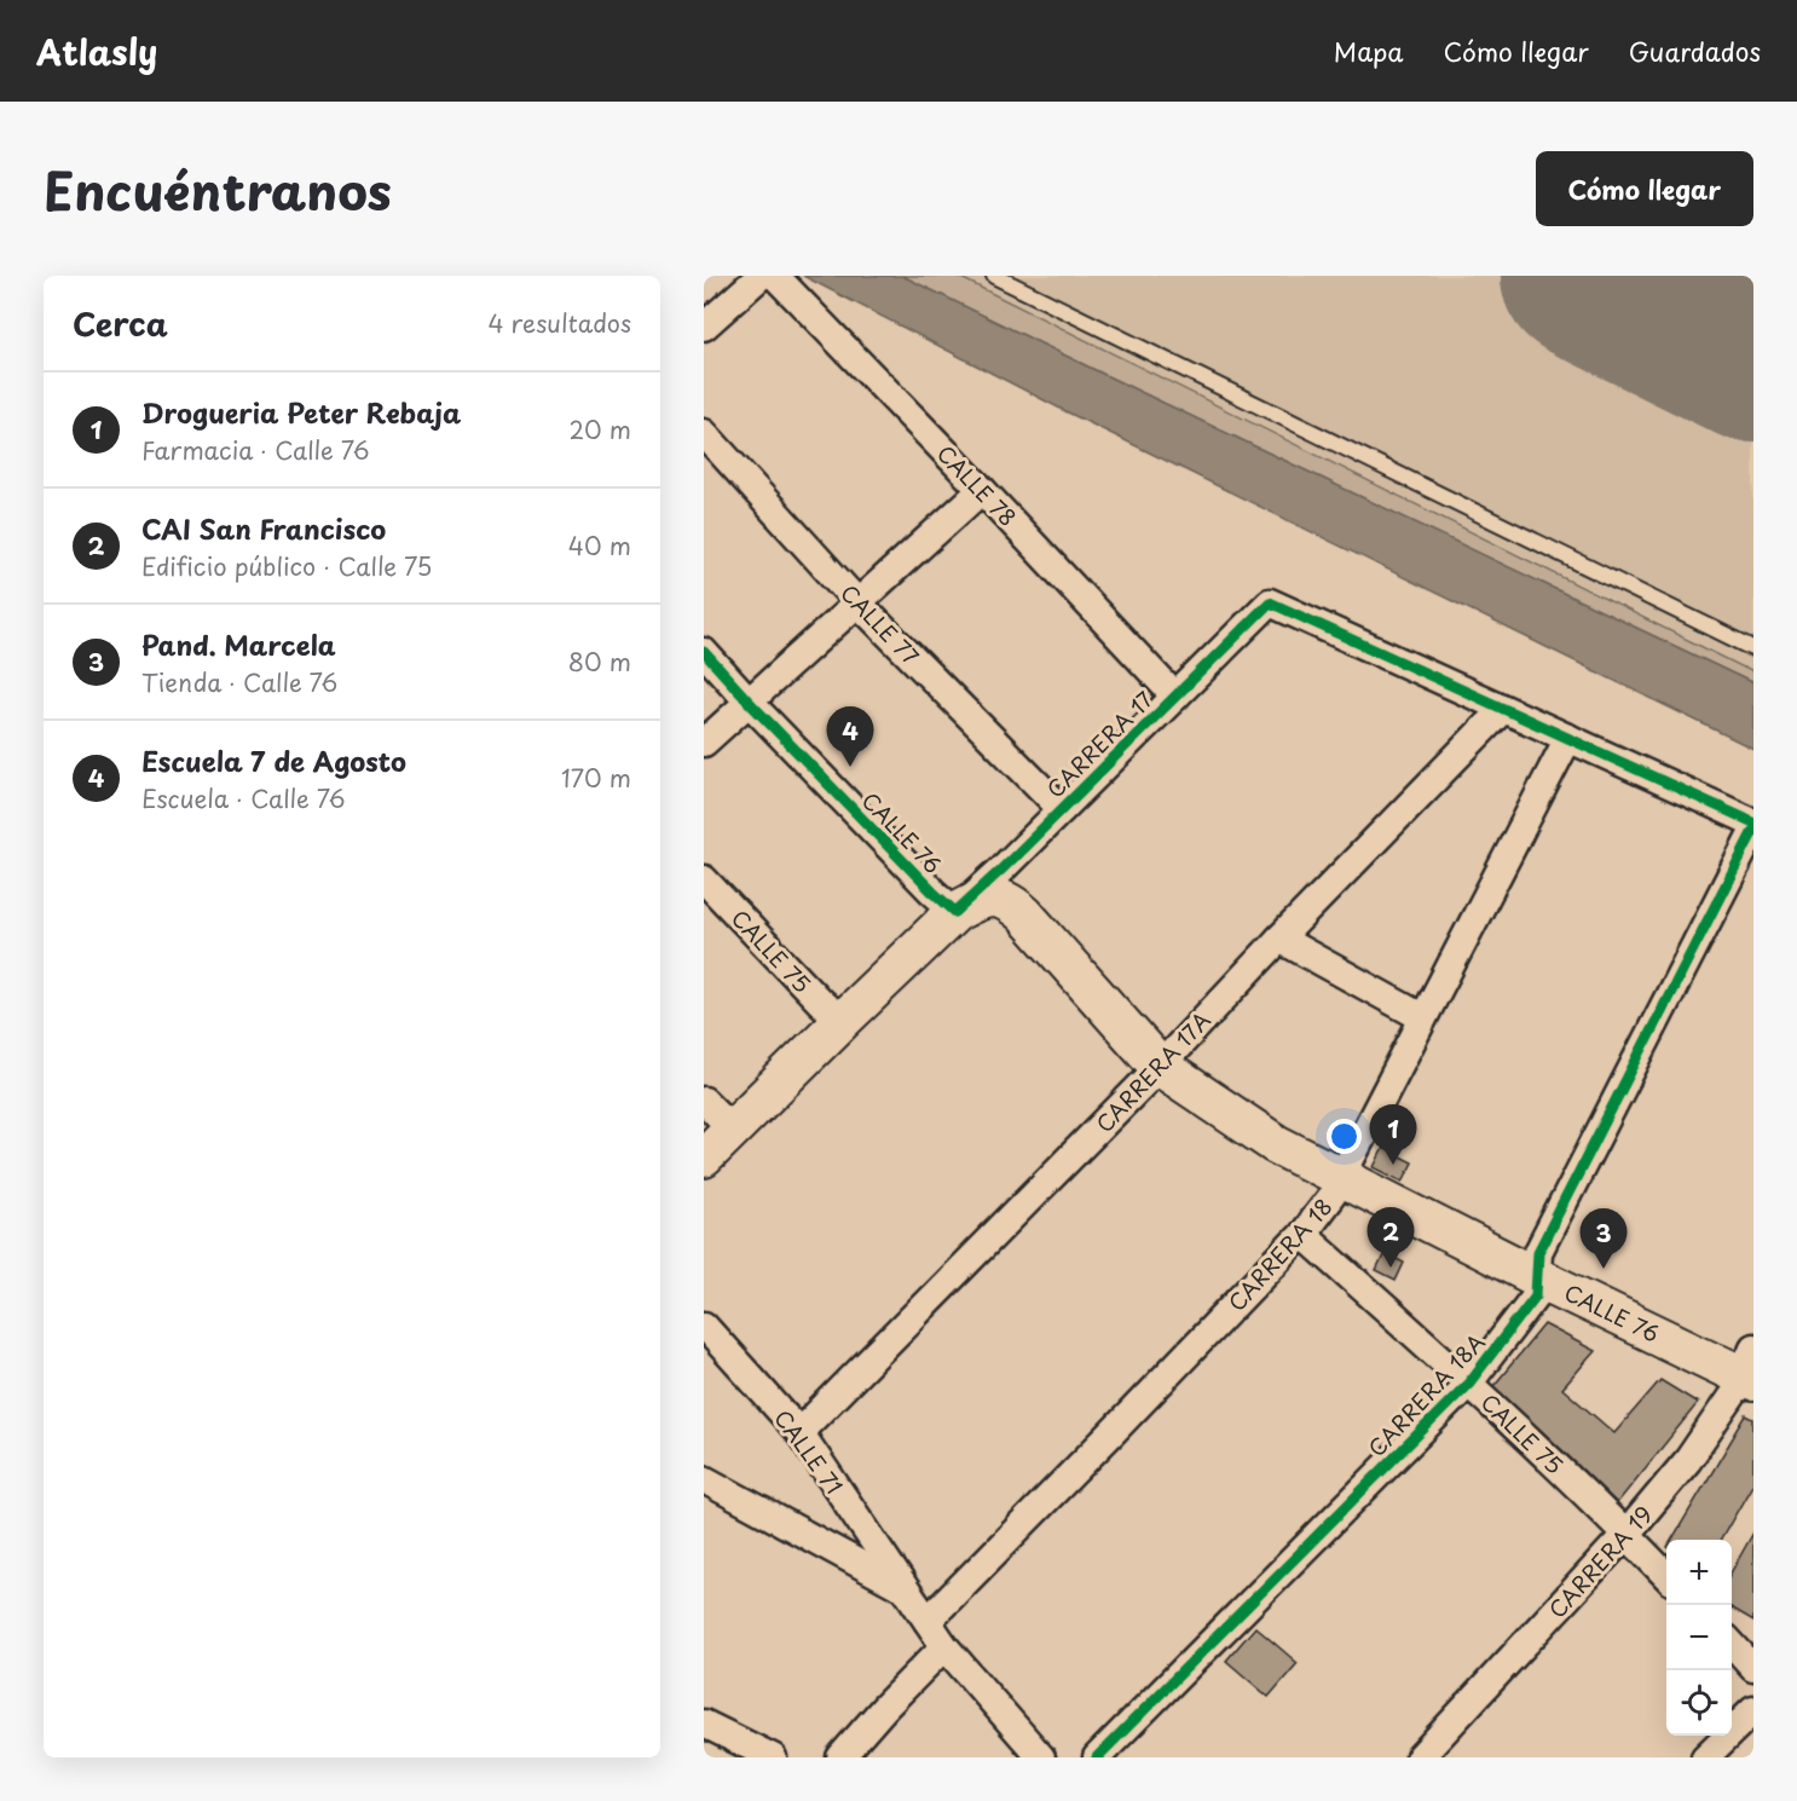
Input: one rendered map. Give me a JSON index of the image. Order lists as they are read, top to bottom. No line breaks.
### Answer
{"streets":{"main road":["CARRERA 17","CALLE 76"],"street":["CALLE 78","CALLE 77","CALLE 75","CARRERA 17A","CARRERA 18","CARRERA 18A","CALLE 71","CARRERA 19"]},"crossings":[["CALLE 78","CARRERA 17"],["CALLE 77","CARRERA 17"],["CARRERA 17","CALLE 76"],["CARRERA 17","CALLE 75"],["CARRERA 17","CARRERA 17A"],["CALLE 76","CARRERA 17A"],["CALLE 76","CARRERA 18"],["CALLE 76","CARRERA 18A"],["CALLE 76","CARRERA 19"],["CALLE 75","CARRERA 18"],["CALLE 75","CARRERA 18A"],["CALLE 75","CARRERA 19"],["CARRERA 17A","CALLE 71"],["CARRERA 18","CALLE 71"]],"page":{"header":"Atlasly","nav":["Mapa","Cómo llegar","Guardados"],"title":"Encuéntranos","buttons":"Cómo llegar","heading":["Cerca","4 resultados"],"list":[{"mark":"1","name":"Drogueria Peter Rebaja","note":"Farmacia · Calle 76","value":"20 m"},{"mark":"2","name":"CAI San Francisco","note":"Edificio público · Calle 75","value":"40 m"},{"mark":"3","name":"Pand. Marcela","note":"Tienda · Calle 76","value":"80 m"},{"mark":"4","name":"Escuela 7 de Agosto","note":"Escuela · Calle 76","value":"170 m"}],"pins":["4","1","2","3"],"map_buttons":["+","−"]}}
